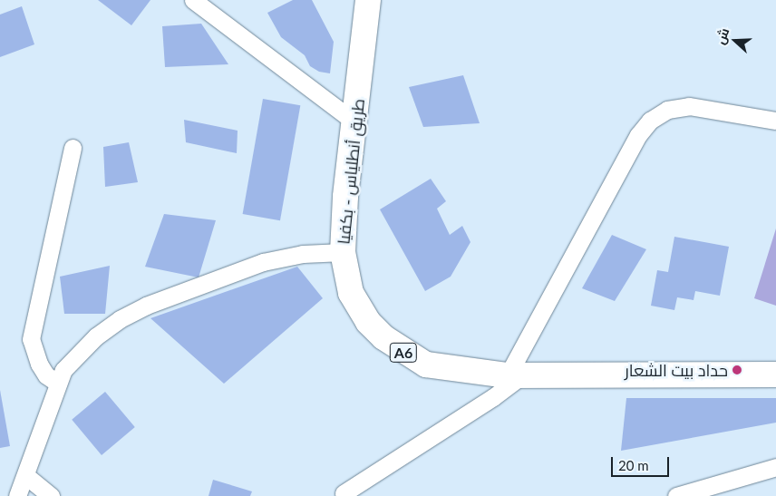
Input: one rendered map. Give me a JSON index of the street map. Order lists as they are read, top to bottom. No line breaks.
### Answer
{"streets":{"highway":["طريق أنطلياس - بكفيا","A6"]},"places":["حداد بيت الشعار"],"scale_bar":"20 m","north":"left"}
